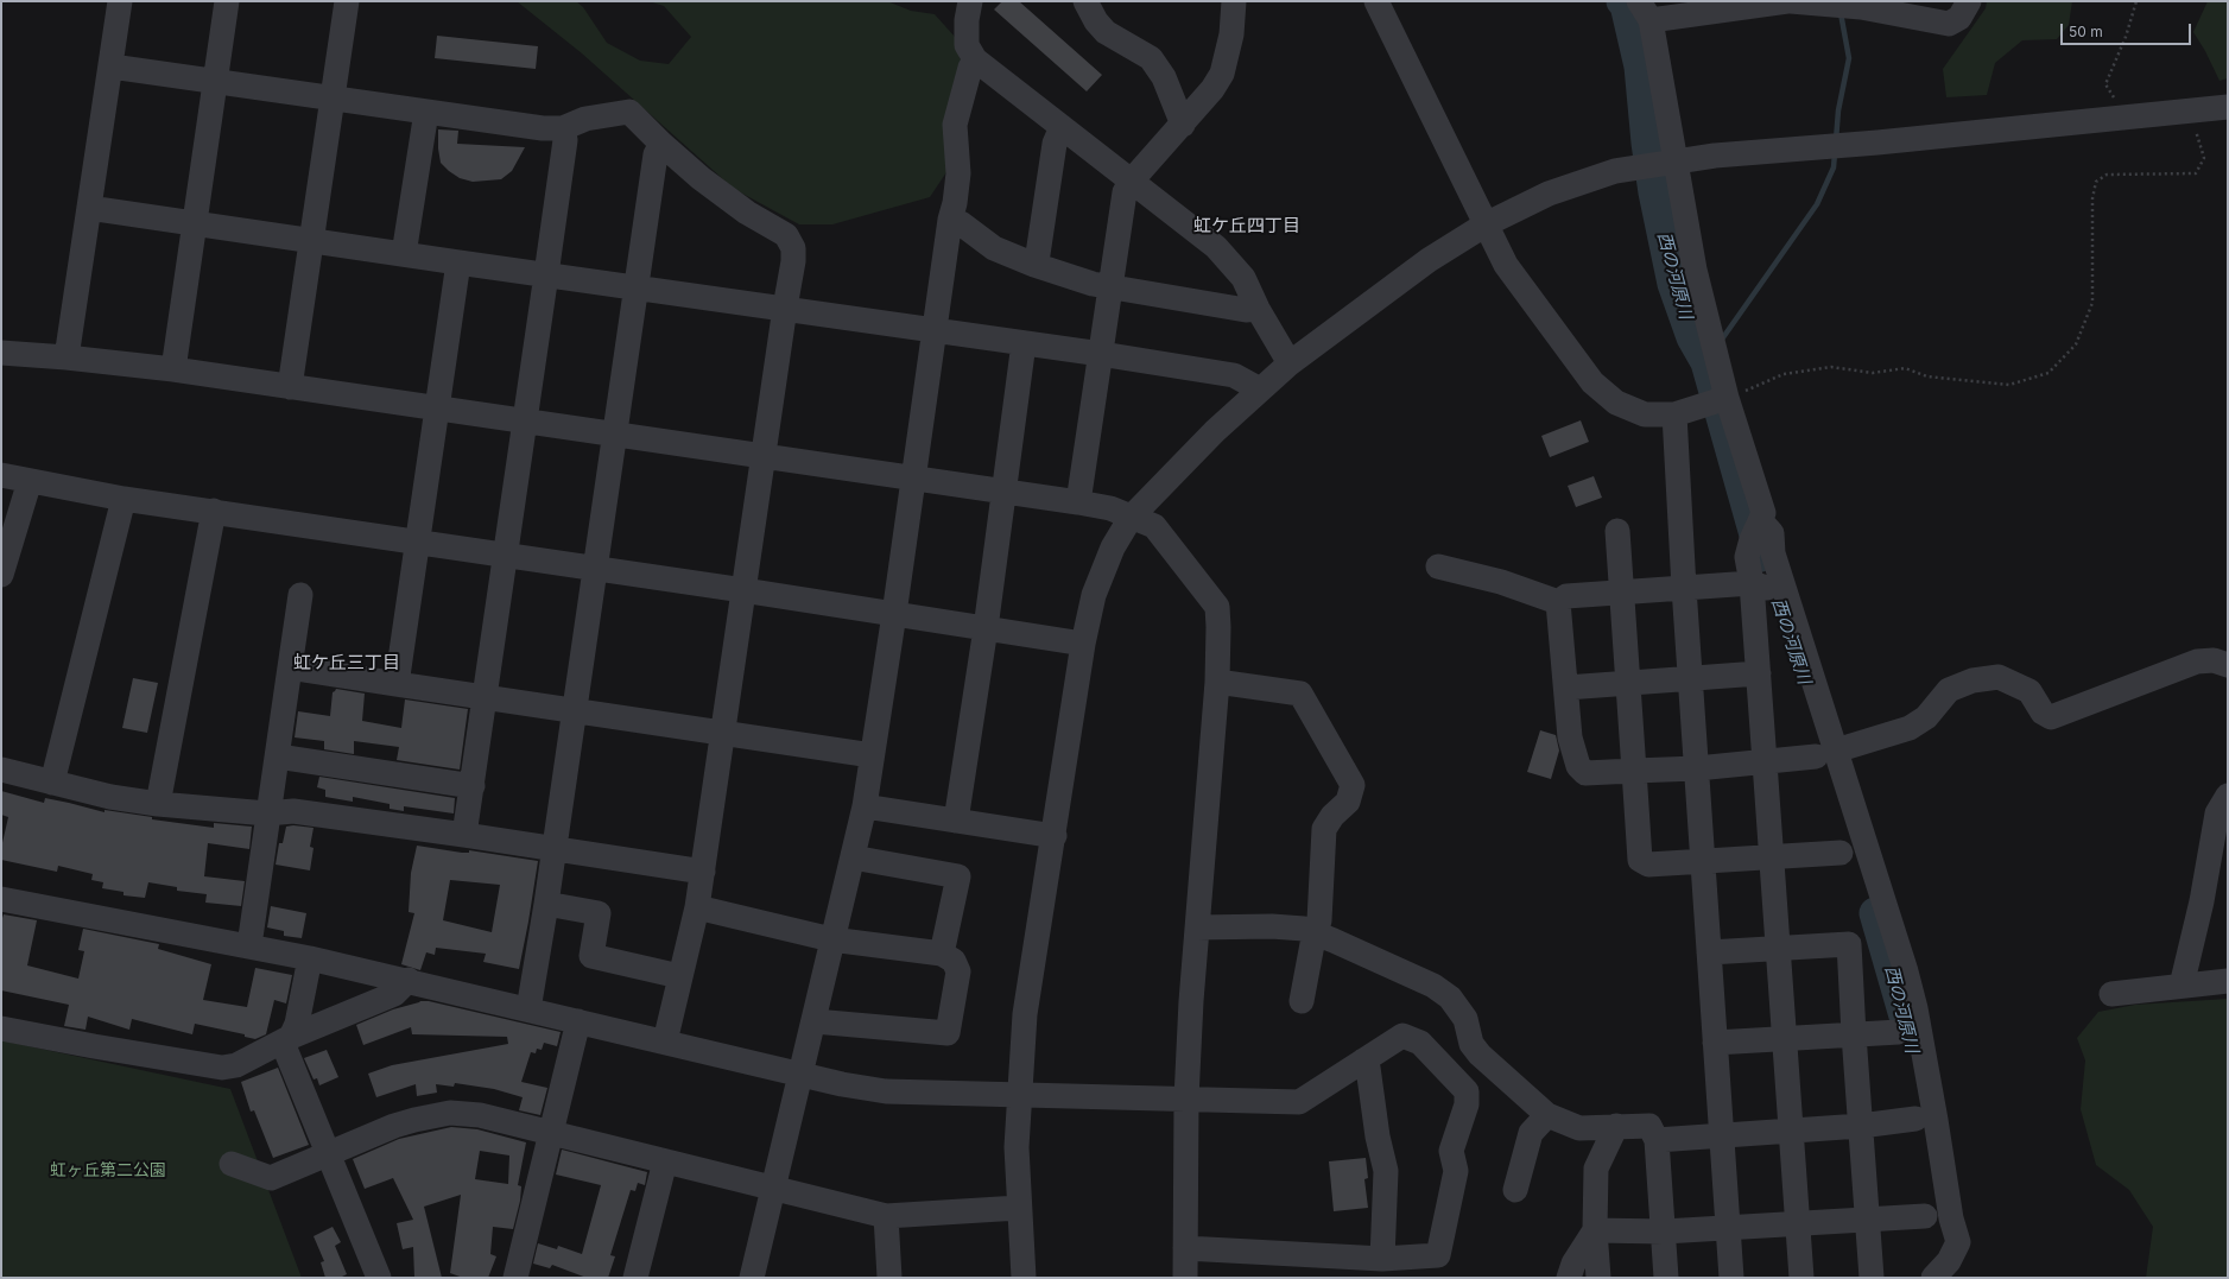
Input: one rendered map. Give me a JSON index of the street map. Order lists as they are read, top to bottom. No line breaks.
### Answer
{"districts":["虹ケ丘四丁目","虹ケ丘三丁目"],"water":["西の河原川"],"parks":["虹ヶ丘第二公園"],"scale_bar":"50 m"}
